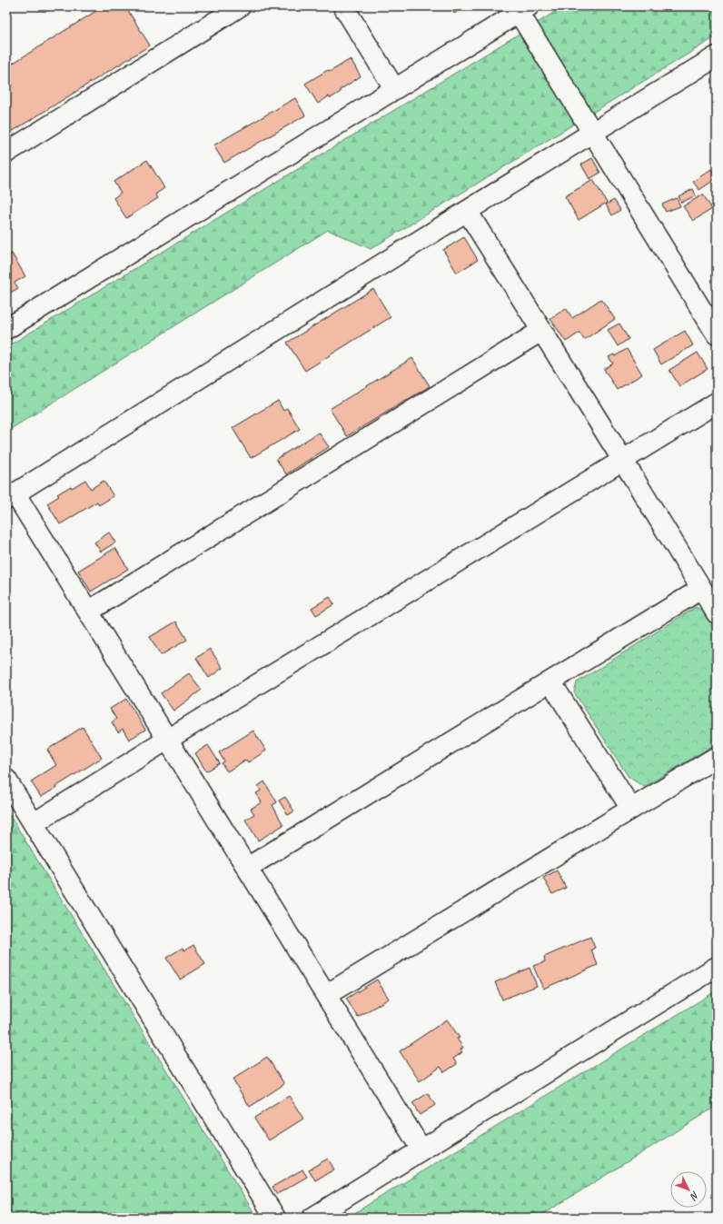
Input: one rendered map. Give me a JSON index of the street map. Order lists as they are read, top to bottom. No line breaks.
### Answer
{"north":"bottom right"}
